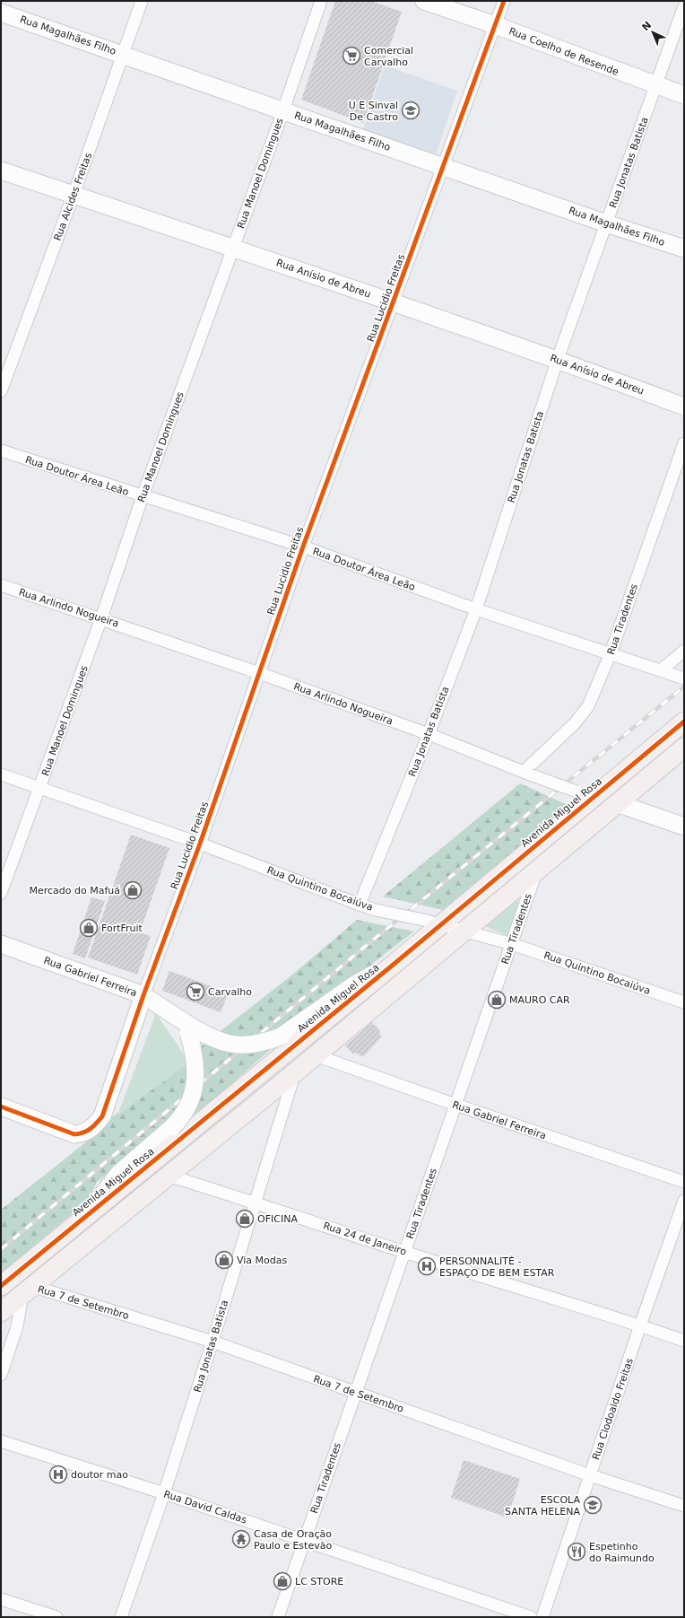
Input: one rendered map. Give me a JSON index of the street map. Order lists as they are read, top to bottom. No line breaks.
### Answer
{"streets":{"main road":["Rua Magalhães Filho","Rua Coelho de Resende","Rua Anísio de Abreu","Rua Lucidio Freitas","Rua Arlindo Nogueira","Avenida Miguel Rosa","Rua Gabriel Ferreira"],"street":["Rua Jonatas Batista","Rua Manoel Domingues","Rua Alcides Freitas","Rua Doutor Área Leão","Rua Tiradentes","Rua Quintino Bocaiúva","Rua 24 de Janeiro","Rua 7 de Setembro","Rua Clodoaldo Freitas","Rua David Caldas"]},"crossings":[["Rua Magalhães Filho","Rua Jonatas Batista"],["Rua Magalhães Filho","Rua Manoel Domingues"],["Rua Magalhães Filho","Rua Alcides Freitas"],["Rua Magalhães Filho","Rua Lucidio Freitas"],["Rua Coelho de Resende","Rua Jonatas Batista"],["Rua Coelho de Resende","Rua Lucidio Freitas"],["Rua Jonatas Batista","Rua Anísio de Abreu"],["Rua Jonatas Batista","Rua Doutor Área Leão"],["Rua Jonatas Batista","Rua Arlindo Nogueira"],["Rua Jonatas Batista","Rua Quintino Bocaiúva"],["Rua Jonatas Batista","Rua 24 de Janeiro"],["Rua Jonatas Batista","Rua 7 de Setembro"],["Rua Jonatas Batista","Rua David Caldas"],["Rua Manoel Domingues","Rua Anísio de Abreu"],["Rua Manoel Domingues","Rua Doutor Área Leão"],["Rua Manoel Domingues","Rua Arlindo Nogueira"],["Rua Manoel Domingues","Rua Quintino Bocaiúva"],["Rua Alcides Freitas","Rua Anísio de Abreu"],["Rua Anísio de Abreu","Rua Lucidio Freitas"],["Rua Lucidio Freitas","Rua Doutor Área Leão"],["Rua Lucidio Freitas","Rua Arlindo Nogueira"],["Rua Lucidio Freitas","Rua Quintino Bocaiúva"],["Rua Lucidio Freitas","Rua Gabriel Ferreira"],["Rua Doutor Área Leão","Rua Tiradentes"],["Rua Arlindo Nogueira","Rua Tiradentes"],["Rua Arlindo Nogueira","Avenida Miguel Rosa"],["Rua Tiradentes","Rua Quintino Bocaiúva"],["Rua Tiradentes","Rua Gabriel Ferreira"],["Rua Tiradentes","Rua 24 de Janeiro"],["Rua Tiradentes","Rua 7 de Setembro"],["Rua Tiradentes","Rua David Caldas"],["Avenida Miguel Rosa","Rua Quintino Bocaiúva"],["Avenida Miguel Rosa","Rua Gabriel Ferreira"],["Rua 24 de Janeiro","Rua Clodoaldo Freitas"],["Rua 7 de Setembro","Rua Clodoaldo Freitas"]],"places":{"supermarket":["Comercial Carvalho","Carvalho"],"school or university":["U E Sinval De Castro","ESCOLA SANTA HELENA"],"shop":["Mercado do Mafuá","FortFruit","MAURO CAR","OFICINA","Via Modas","LC STORE"],"hospital":["PERSONNALITÉ - ESPAÇO DE BEM ESTAR","doutor mao"],"temple":["Casa de Oração Paulo e Estevão"],"restaurant":["Espetinho do Raimundo"]},"north":"top left"}
